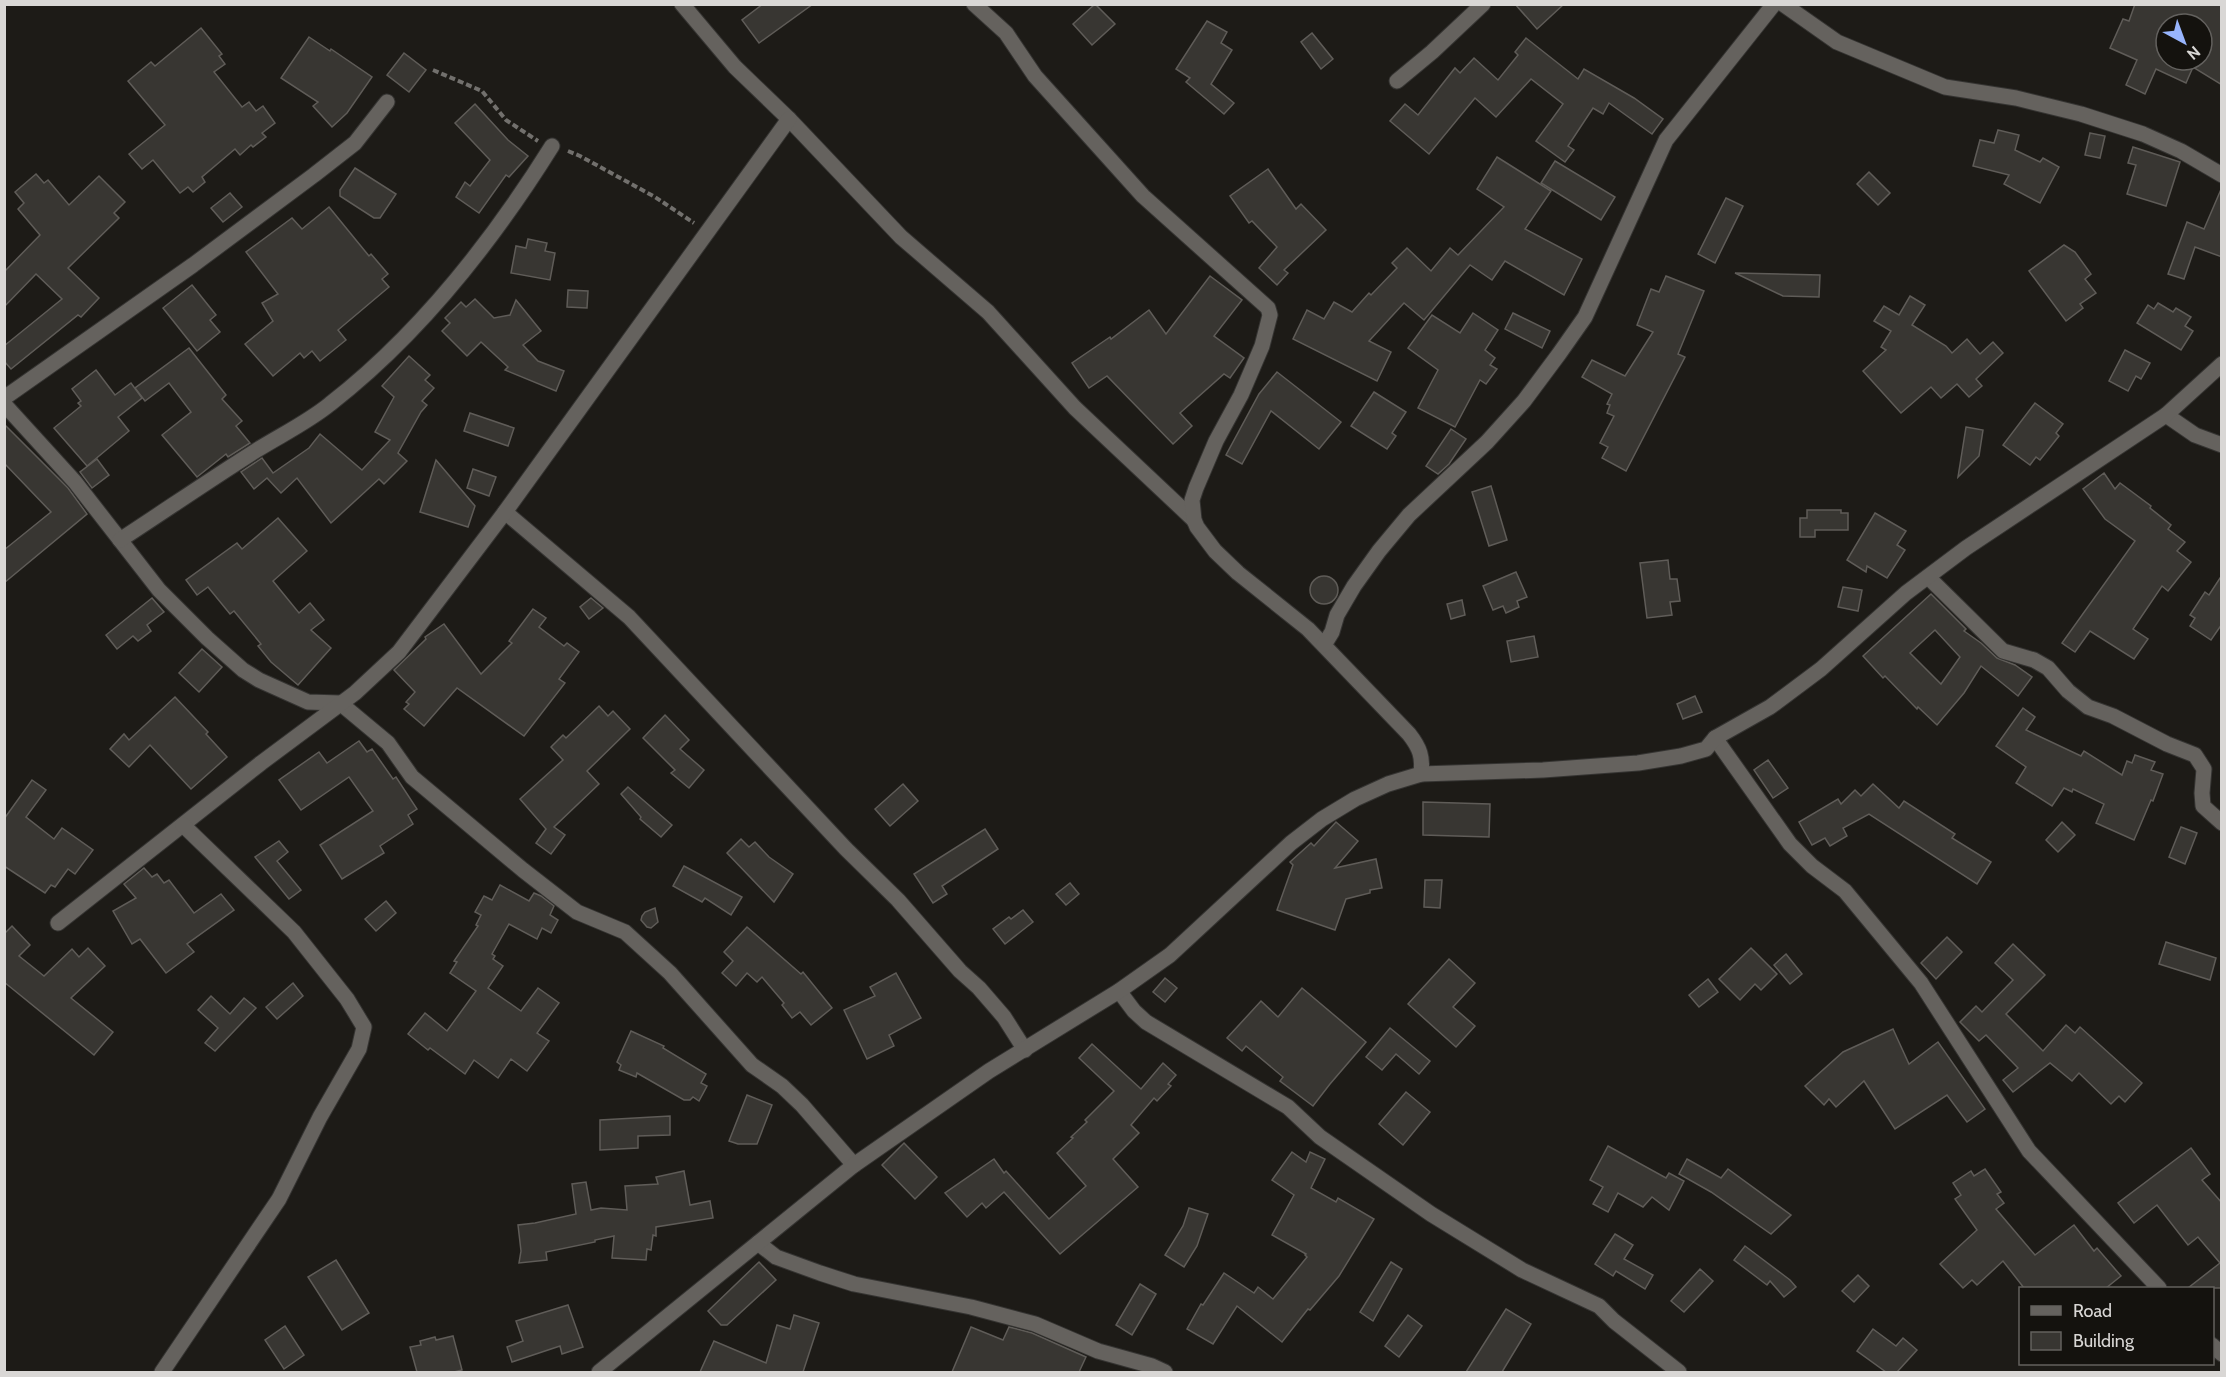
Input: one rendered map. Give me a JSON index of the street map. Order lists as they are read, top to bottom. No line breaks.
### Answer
{"legend":["Road","Building"],"north":"bottom right"}
